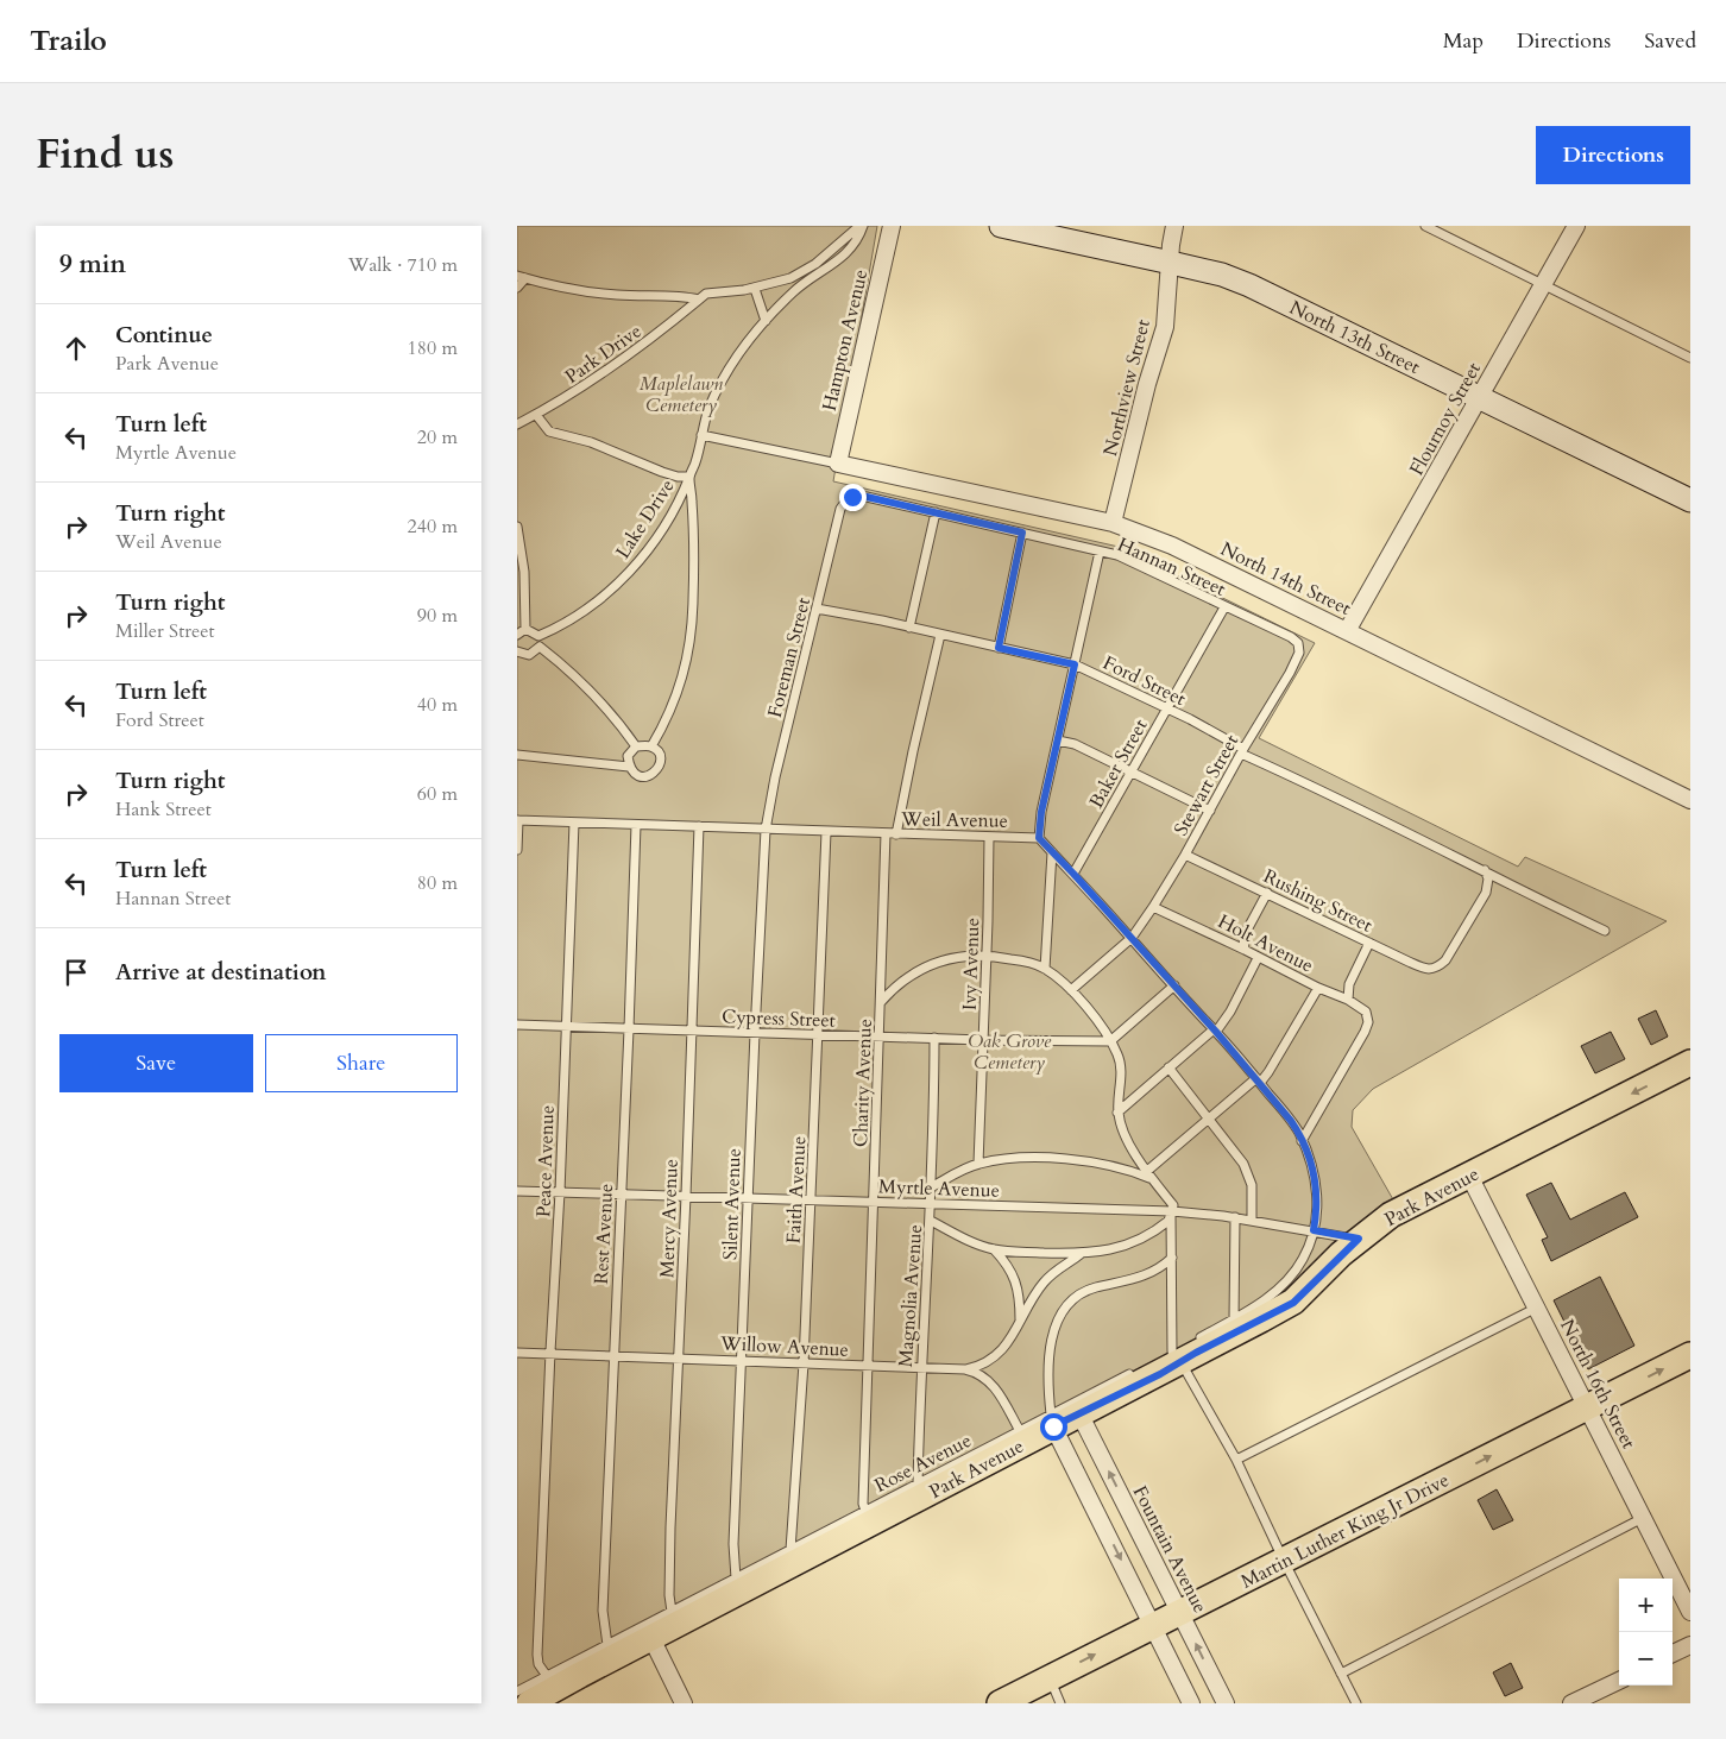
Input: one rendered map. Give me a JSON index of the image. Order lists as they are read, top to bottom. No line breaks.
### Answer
{"streets":{"main road":["North 13th Street","Park Avenue","Martin Luther King Jr Drive"],"street":["Hampton Avenue","Northview Street","Flournoy Street","North 14th Street","North 16th Street","Fountain Avenue"],"lane":["Park Drive","Lake Drive","Hannan Street","Foreman Street","Ford Street","Baker Street","Stewart Street","Weil Avenue","Rushing Street","Holt Avenue","Ivy Avenue","Cypress Street","Charity Avenue","Peace Avenue","Myrtle Avenue","Faith Avenue","Silent Avenue","Mercy Avenue","Rest Avenue","Magnolia Avenue","Willow Avenue","Rose Avenue"]},"crossings":[["North 13th Street","Northview Street"],["North 13th Street","Flournoy Street"],["Hampton Avenue","North 14th Street"],["Northview Street","North 14th Street"],["Flournoy Street","North 14th Street"],["Hannan Street","Foreman Street"],["Hannan Street","Baker Street"],["Hannan Street","Stewart Street"],["Foreman Street","Ford Street"],["Foreman Street","Weil Avenue"],["Foreman Street","Silent Avenue"],["Ford Street","Baker Street"],["Ford Street","Stewart Street"],["Ford Street","Rushing Street"],["Stewart Street","Rushing Street"],["Stewart Street","Holt Avenue"],["Weil Avenue","Ivy Avenue"],["Weil Avenue","Charity Avenue"],["Weil Avenue","Peace Avenue"],["Weil Avenue","Faith Avenue"],["Weil Avenue","Silent Avenue"],["Weil Avenue","Mercy Avenue"],["Weil Avenue","Rest Avenue"],["Ivy Avenue","Cypress Street"],["Cypress Street","Charity Avenue"],["Cypress Street","Peace Avenue"],["Cypress Street","Faith Avenue"],["Cypress Street","Silent Avenue"],["Cypress Street","Mercy Avenue"],["Cypress Street","Rest Avenue"],["Cypress Street","Magnolia Avenue"],["Charity Avenue","Myrtle Avenue"],["Charity Avenue","Willow Avenue"],["Charity Avenue","Rose Avenue"],["Peace Avenue","Myrtle Avenue"],["Peace Avenue","Willow Avenue"],["Peace Avenue","Rose Avenue"],["Myrtle Avenue","Faith Avenue"],["Myrtle Avenue","Park Avenue"],["Myrtle Avenue","Silent Avenue"],["Myrtle Avenue","Mercy Avenue"],["Myrtle Avenue","Rest Avenue"],["Myrtle Avenue","Magnolia Avenue"],["Faith Avenue","Willow Avenue"],["Faith Avenue","Rose Avenue"],["Park Avenue","North 16th Street"],["Park Avenue","Rose Avenue"],["Park Avenue","Fountain Avenue"],["Silent Avenue","Willow Avenue"],["Silent Avenue","Rose Avenue"],["Mercy Avenue","Willow Avenue"],["Mercy Avenue","Rose Avenue"],["Rest Avenue","Willow Avenue"],["Rest Avenue","Rose Avenue"],["Magnolia Avenue","Willow Avenue"],["Magnolia Avenue","Rose Avenue"],["Willow Avenue","Rose Avenue"],["North 16th Street","Martin Luther King Jr Drive"],["Martin Luther King Jr Drive","Fountain Avenue"]],"one_way":["Martin Luther King Jr Drive"],"parks":["Maplelawn Cemetery","Oak Grove Cemetery"],"page":{"header":"Trailo","nav":["Map","Directions","Saved"],"title":"Find us","buttons":["Directions",["Save","Share"]],"heading":["9 min","Walk · 710 m"],"list":[["Continue","Park Avenue","180 m"],["Turn left","Myrtle Avenue","20 m"],["Turn right","Weil Avenue","240 m"],["Turn right","Miller Street","90 m"],["Turn left","Ford Street","40 m"],["Turn right","Hank Street","60 m"],["Turn left","Hannan Street","80 m"],"Arrive at destination"],"map_buttons":["+","−"]}}
